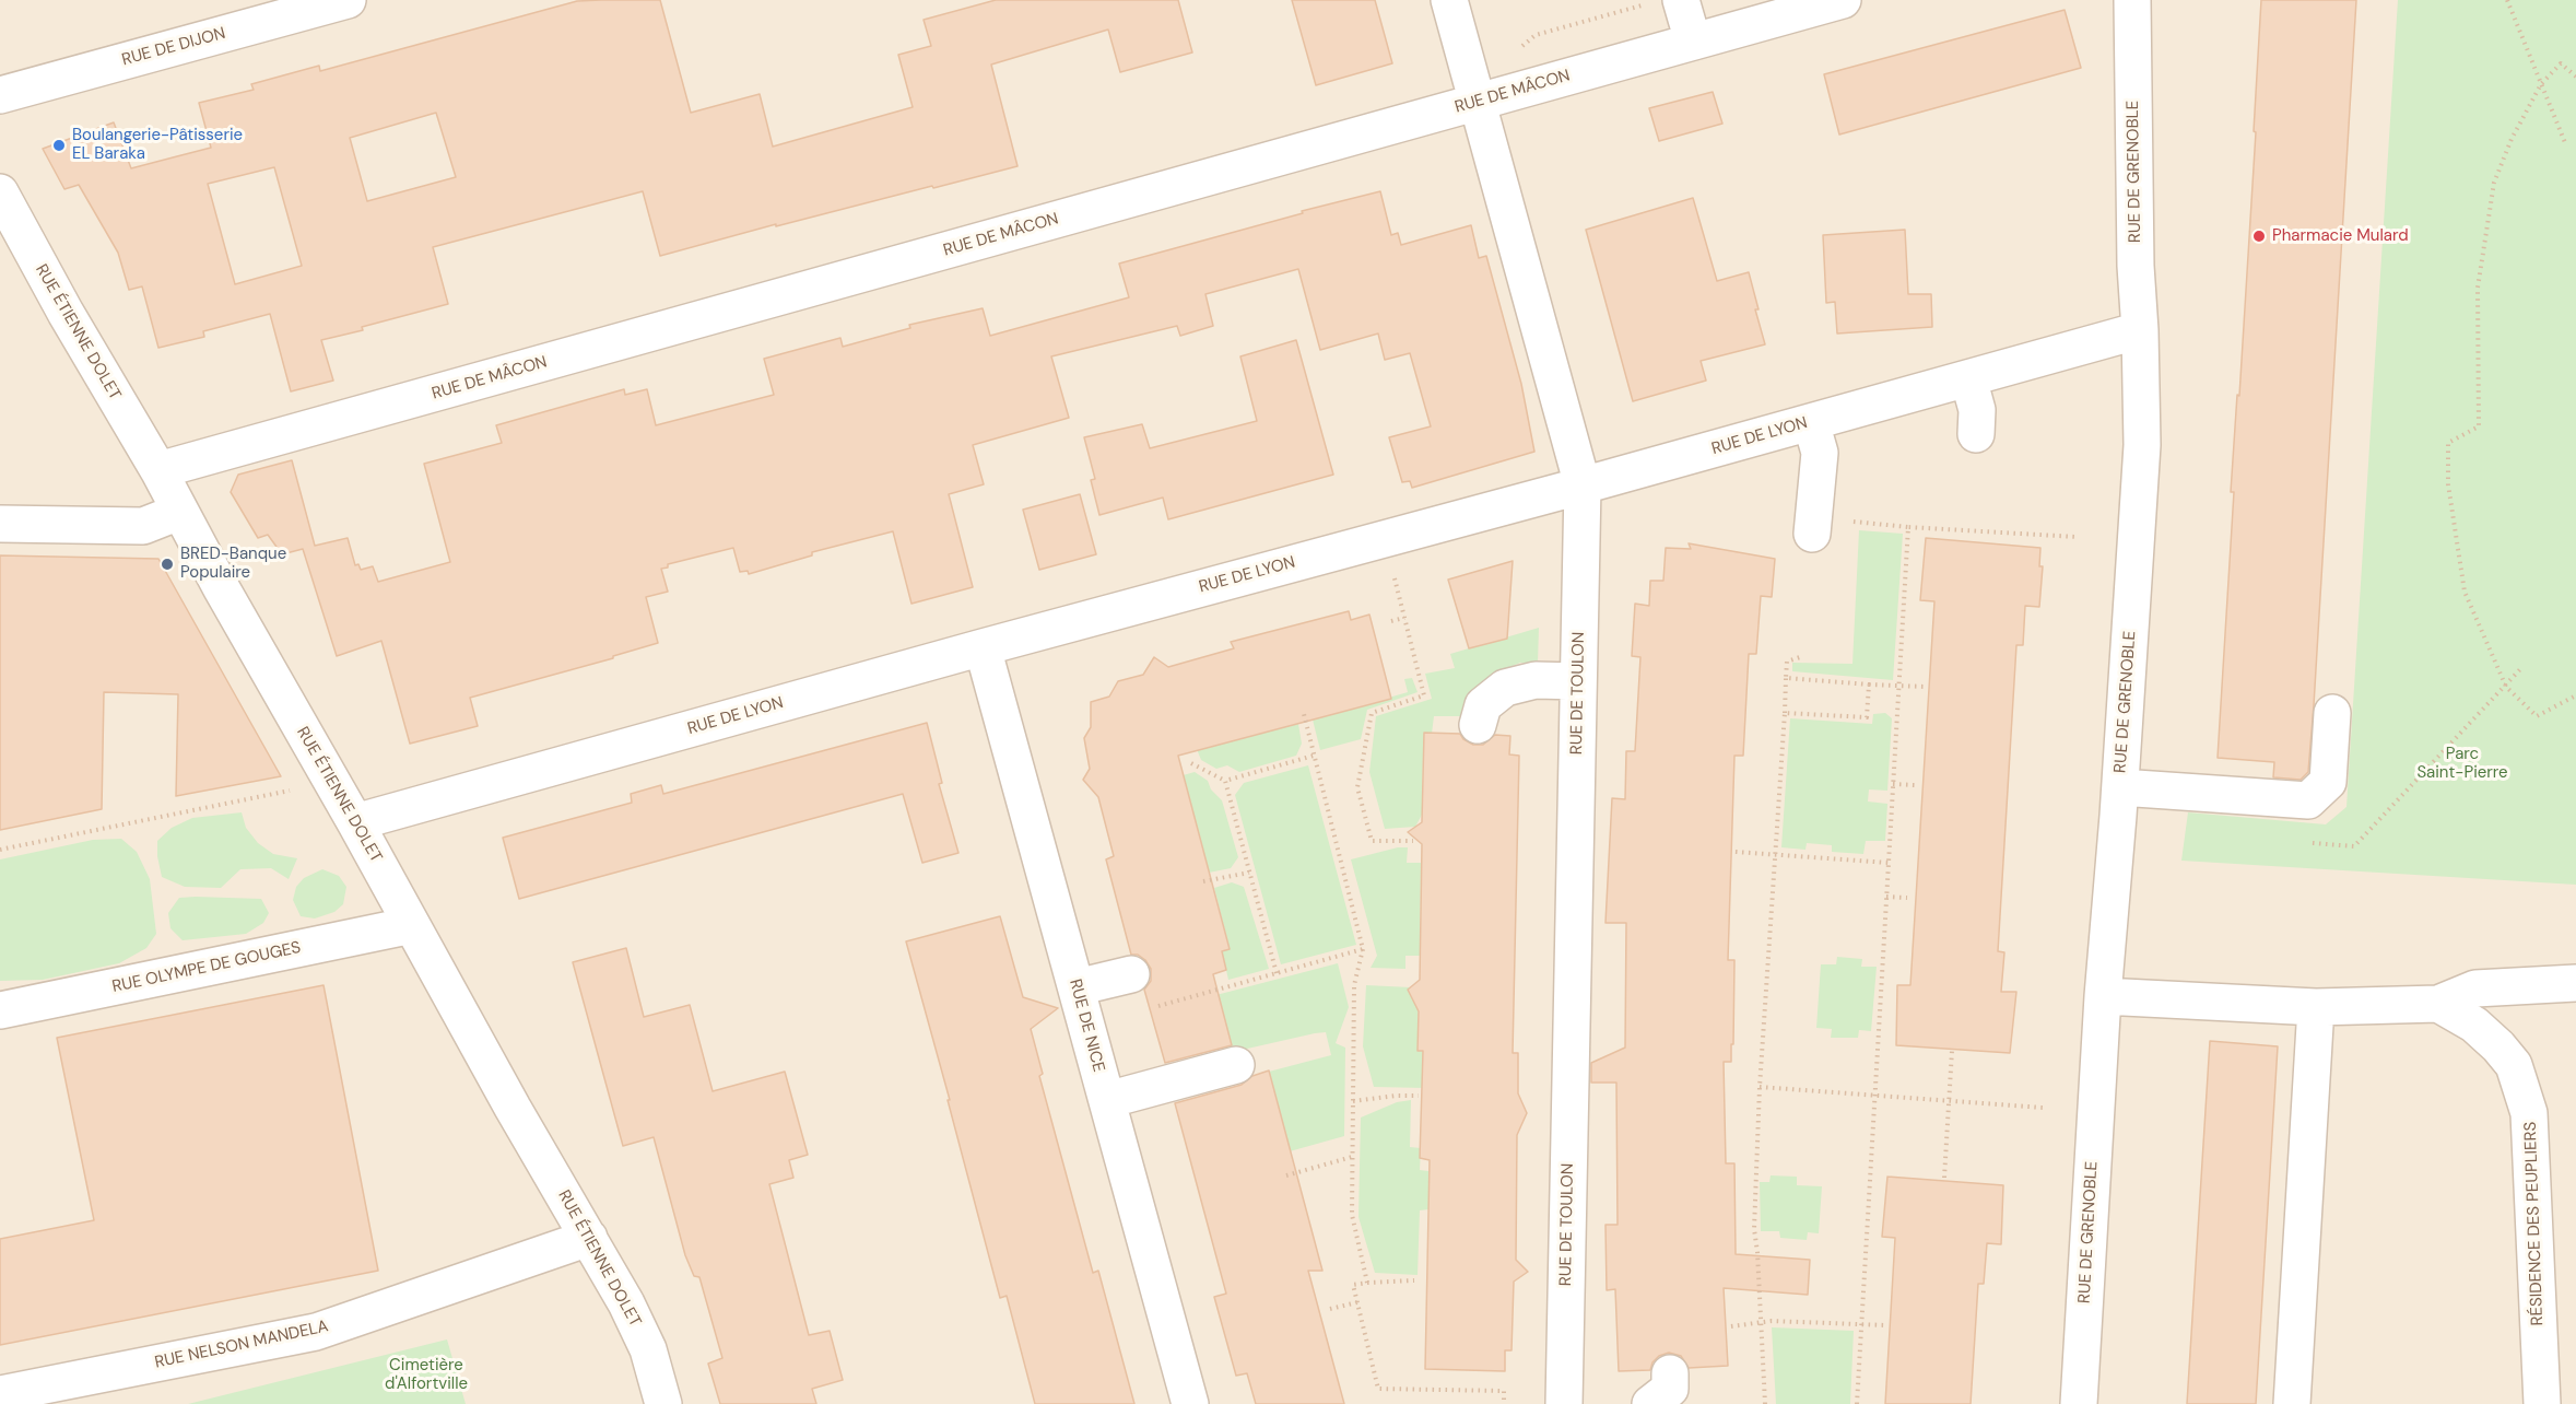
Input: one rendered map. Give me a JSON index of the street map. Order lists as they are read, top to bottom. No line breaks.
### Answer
{"streets":{"street":["RUE DE DIJON","RUE DE MÂCON","RUE DE GRENOBLE","RUE ÉTIENNE DOLET","RUE DE LYON","RUE DE TOULON","RUE OLYMPE DE GOUGES","RUE DE NICE","RÉSIDENCE DES PEUPLIERS","RUE NELSON MANDELA"]},"crossings":[["RUE DE MÂCON","RUE ÉTIENNE DOLET"],["RUE DE MÂCON","RUE DE TOULON"],["RUE DE GRENOBLE","RUE DE LYON"],["RUE ÉTIENNE DOLET","RUE DE LYON"],["RUE ÉTIENNE DOLET","RUE OLYMPE DE GOUGES"],["RUE ÉTIENNE DOLET","RUE NELSON MANDELA"],["RUE DE LYON","RUE DE TOULON"],["RUE DE LYON","RUE DE NICE"]],"parks":["Parc Saint-Pierre","Cimetière d'Alfortville"],"places":["Boulangerie-Pâtisserie EL Baraka","Pharmacie Mulard","BRED-Banque Populaire"]}
